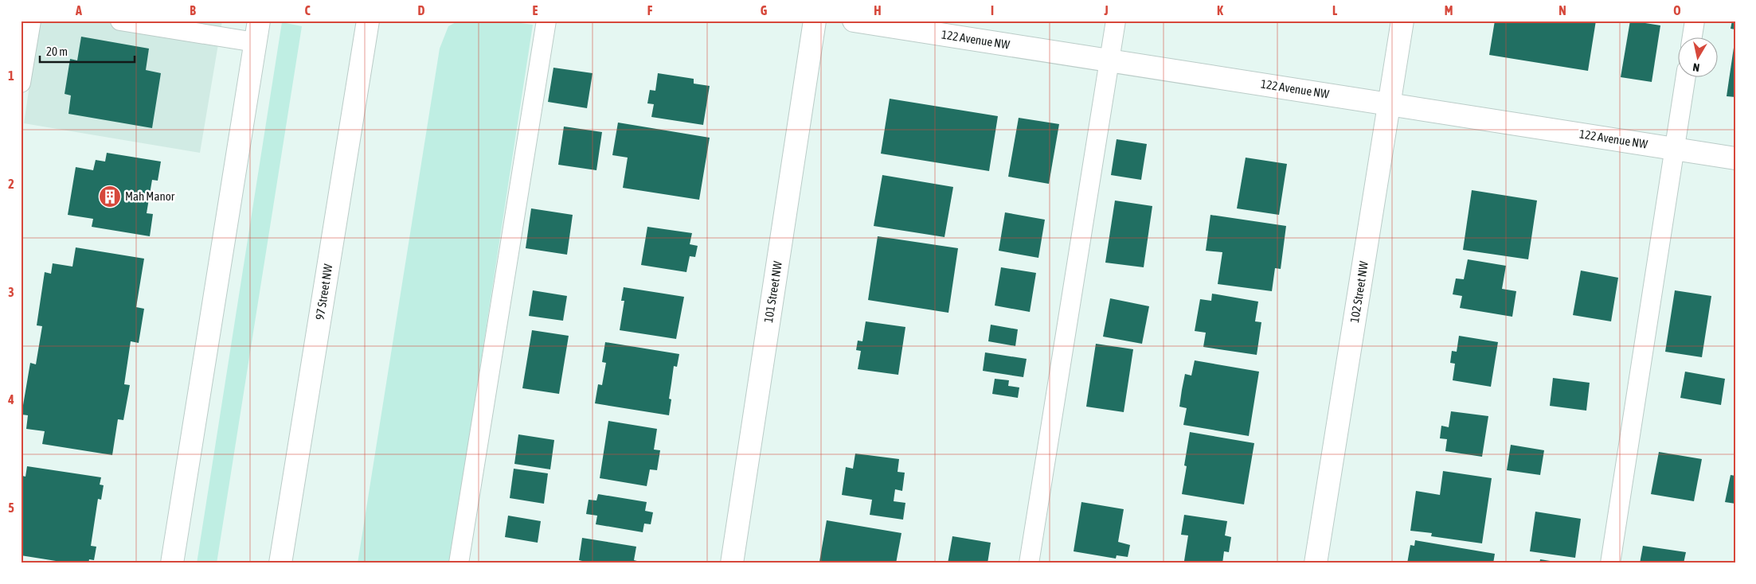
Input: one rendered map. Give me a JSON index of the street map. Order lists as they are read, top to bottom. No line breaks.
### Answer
{"streets":{"street":["122 Avenue NW","97 Street NW","101 Street NW","102 Street NW"]},"crossings":[["122 Avenue NW","102 Street NW"]],"places":{"building":["Mah Manor"]},"scale_bar":"20 m","north":"bottom","grid":{"columns":["A","B","C","D","E","F","G","H","I","J","K","L","M","N","O"],"rows":["1","2","3","4","5"]}}
